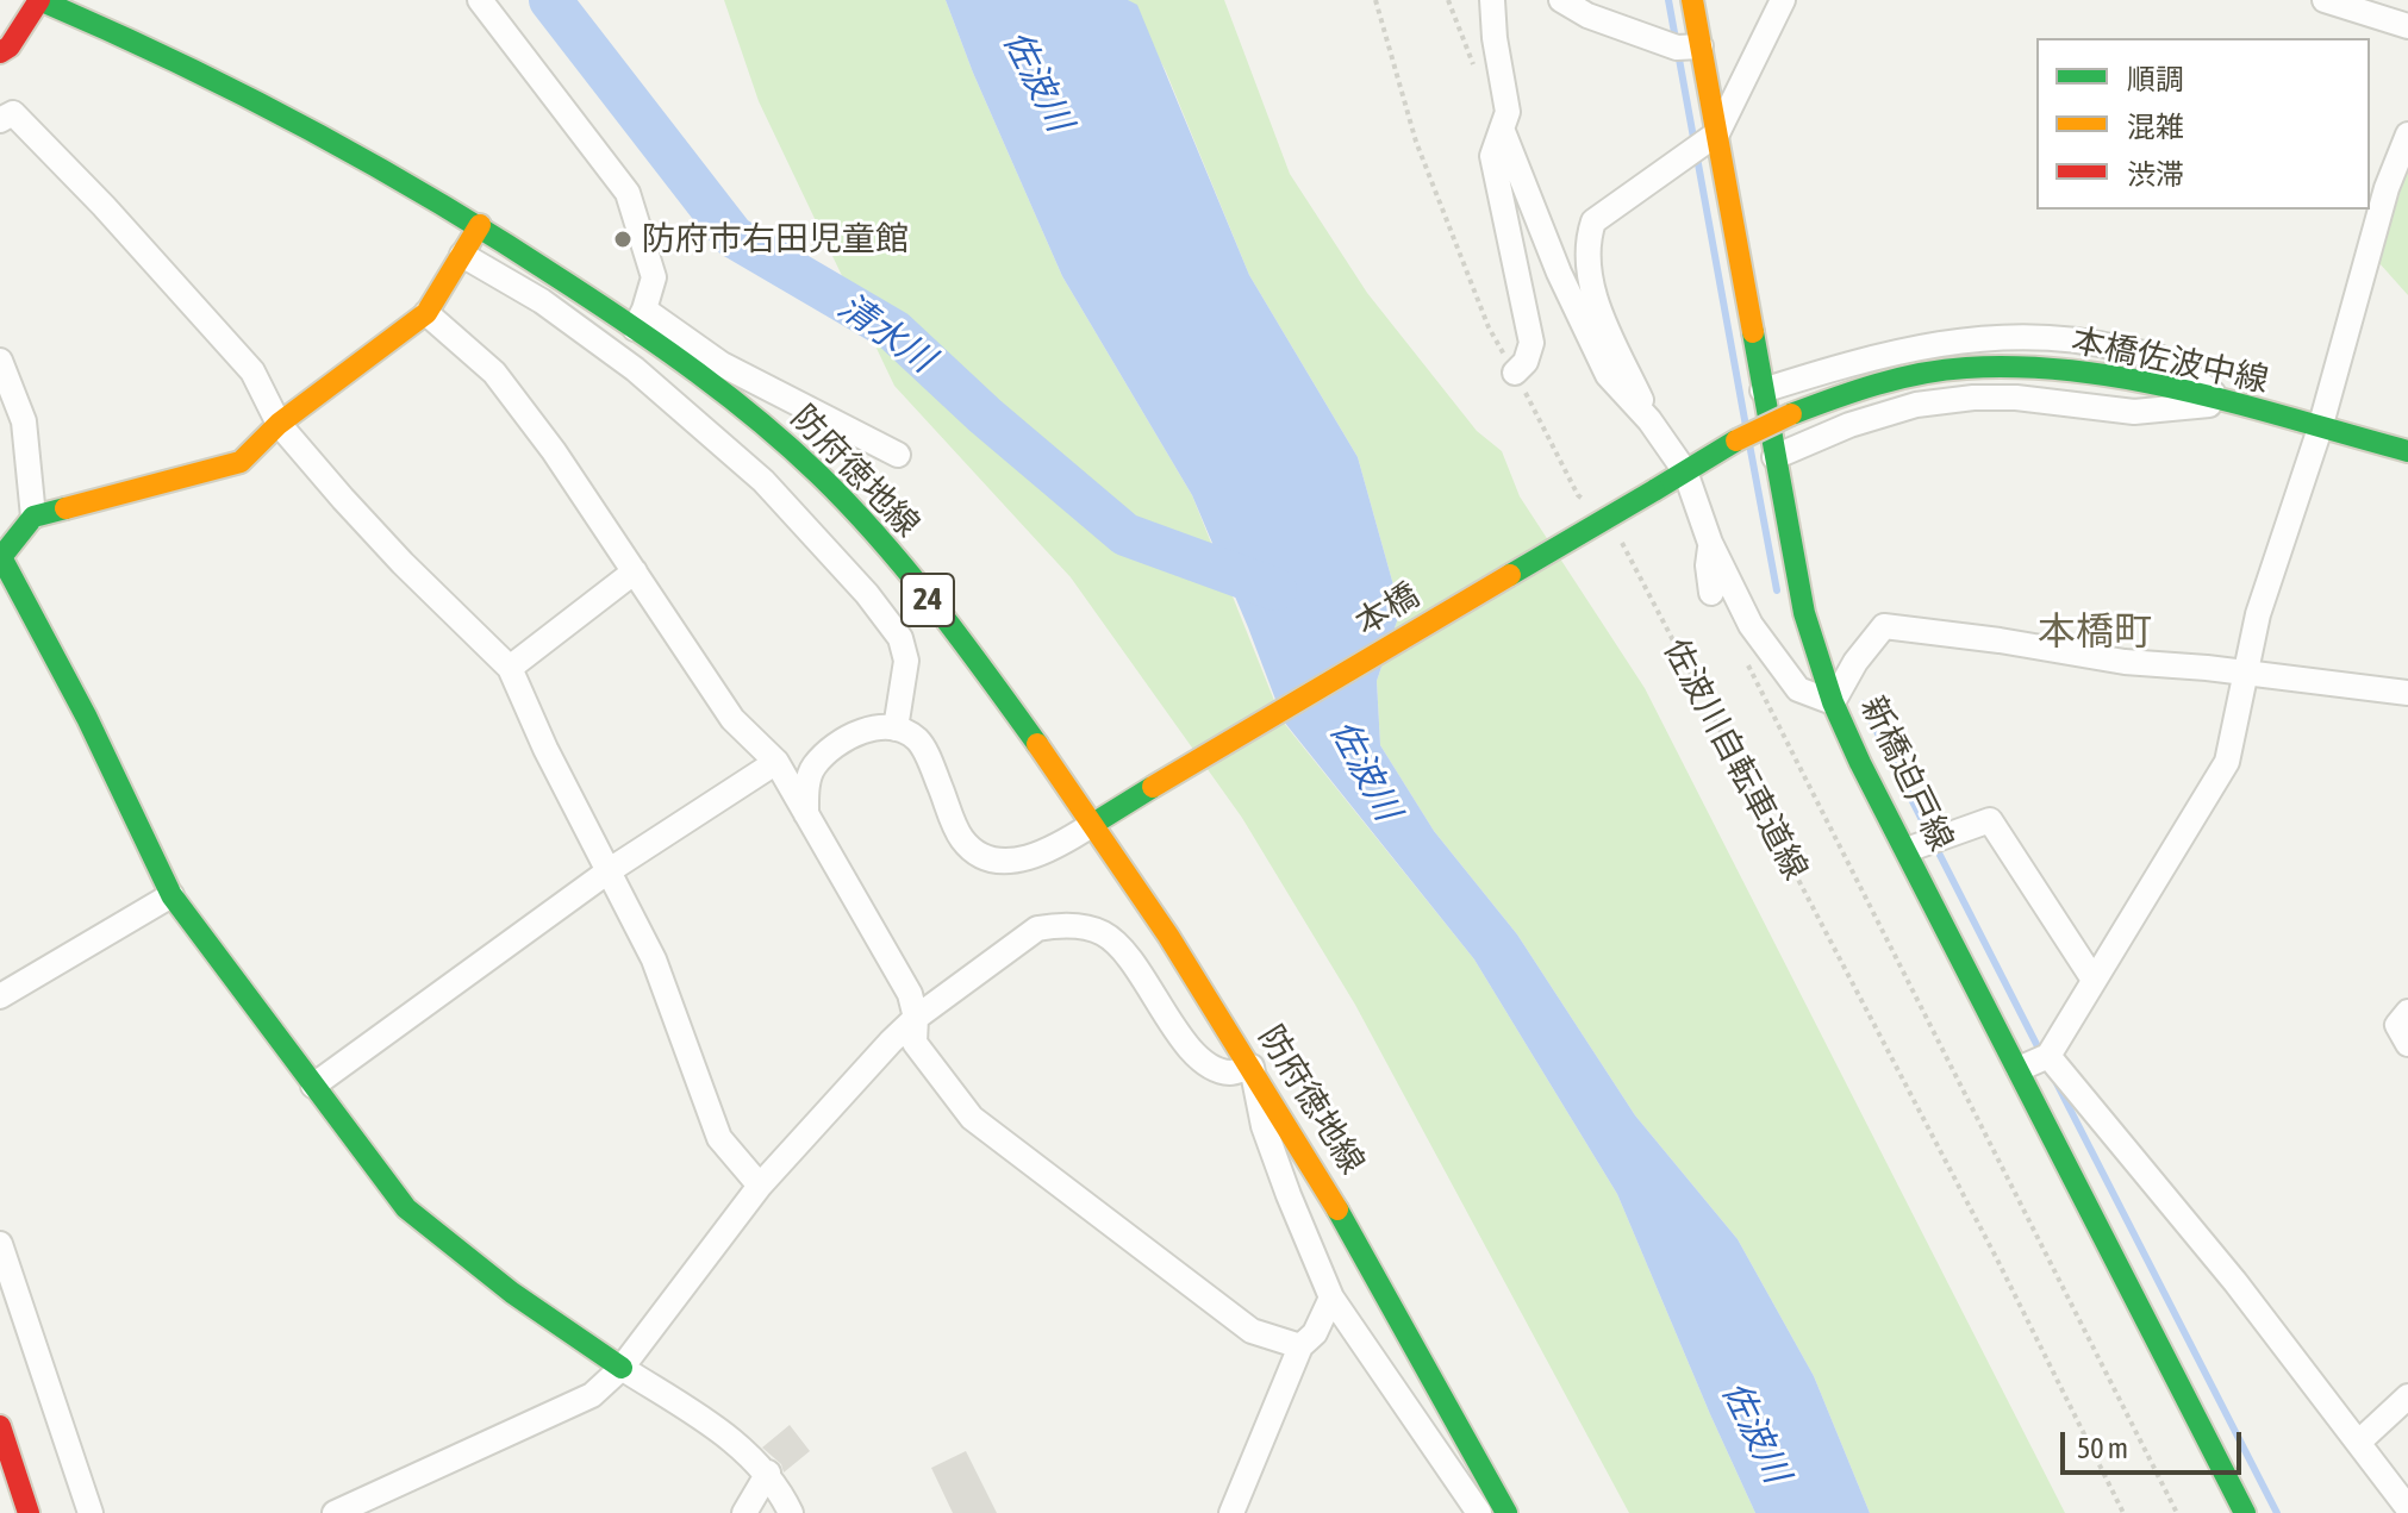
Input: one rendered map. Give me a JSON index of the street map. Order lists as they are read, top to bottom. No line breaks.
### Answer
{"streets":{"main road":["本橋佐波中線","防府徳地線","24","本橋","新橋迫戸線"],"path":["佐波川自転車道線"]},"crossings":[["本橋佐波中線","本橋"],["防府徳地線","本橋"]],"districts":["本橋町"],"water":["佐波川","清水川"],"places":["防府市右田児童館"],"legend":["順調","混雑","渋滞"],"scale_bar":"50 m"}
